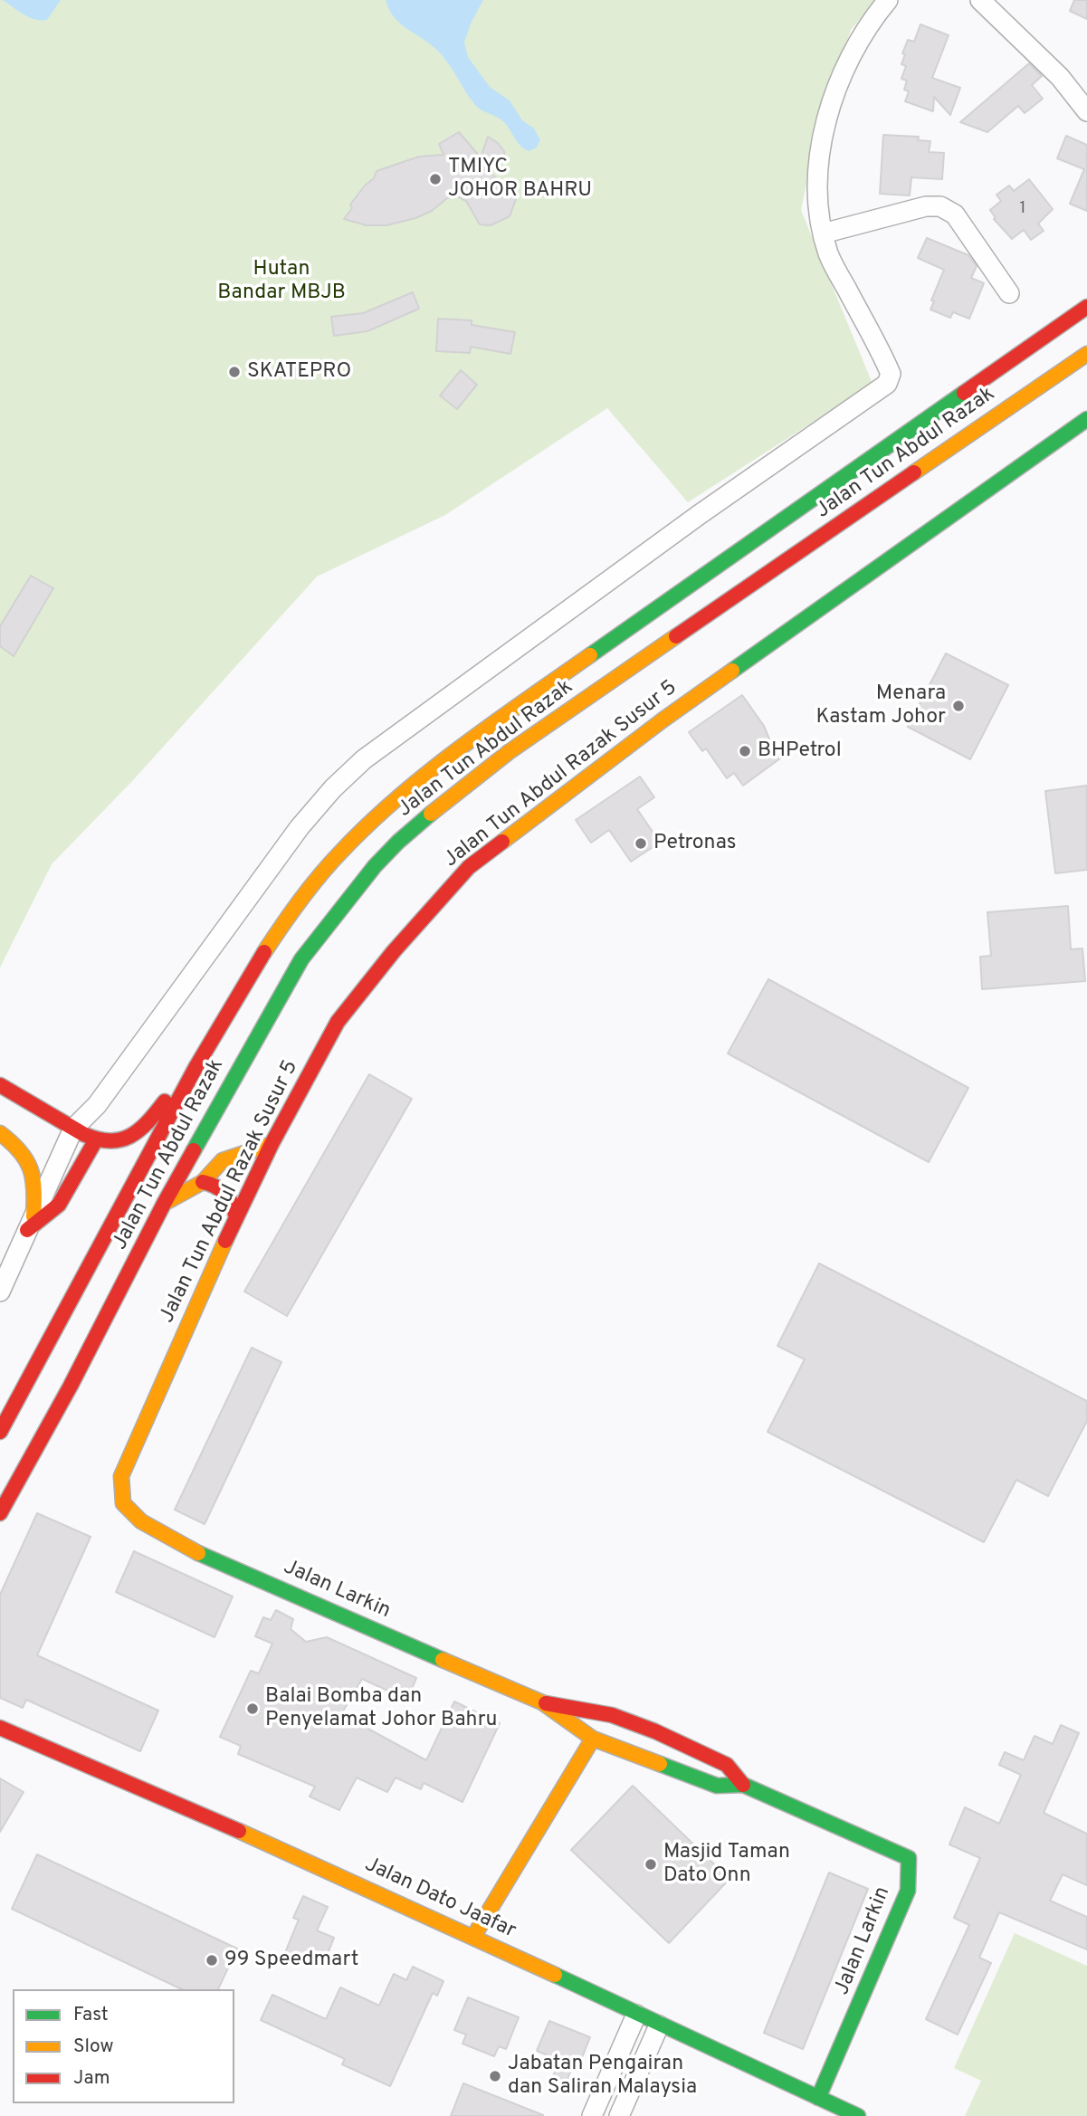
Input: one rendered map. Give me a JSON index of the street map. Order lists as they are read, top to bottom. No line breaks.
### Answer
{"streets":{"main road":["Jalan Tun Abdul Razak","Jalan Tun Abdul Razak Susur 5","Jalan Larkin","Jalan Dato Jaafar"]},"crossings":[["Jalan Tun Abdul Razak Susur 5","Jalan Larkin"],["Jalan Larkin","Jalan Dato Jaafar"]],"parks":["Hutan Bandar MBJB"],"places":["TMIYC JOHOR BAHRU","SKATEPRO","Menara Kastam Johor","BHPetrol","Petronas","Balai Bomba dan Penyelamat Johor Bahru","Masjid Taman Dato Onn","99 Speedmart","Jabatan Pengairan dan Saliran Malaysia"],"house_numbers":["1"],"legend":["Fast","Slow","Jam"]}
